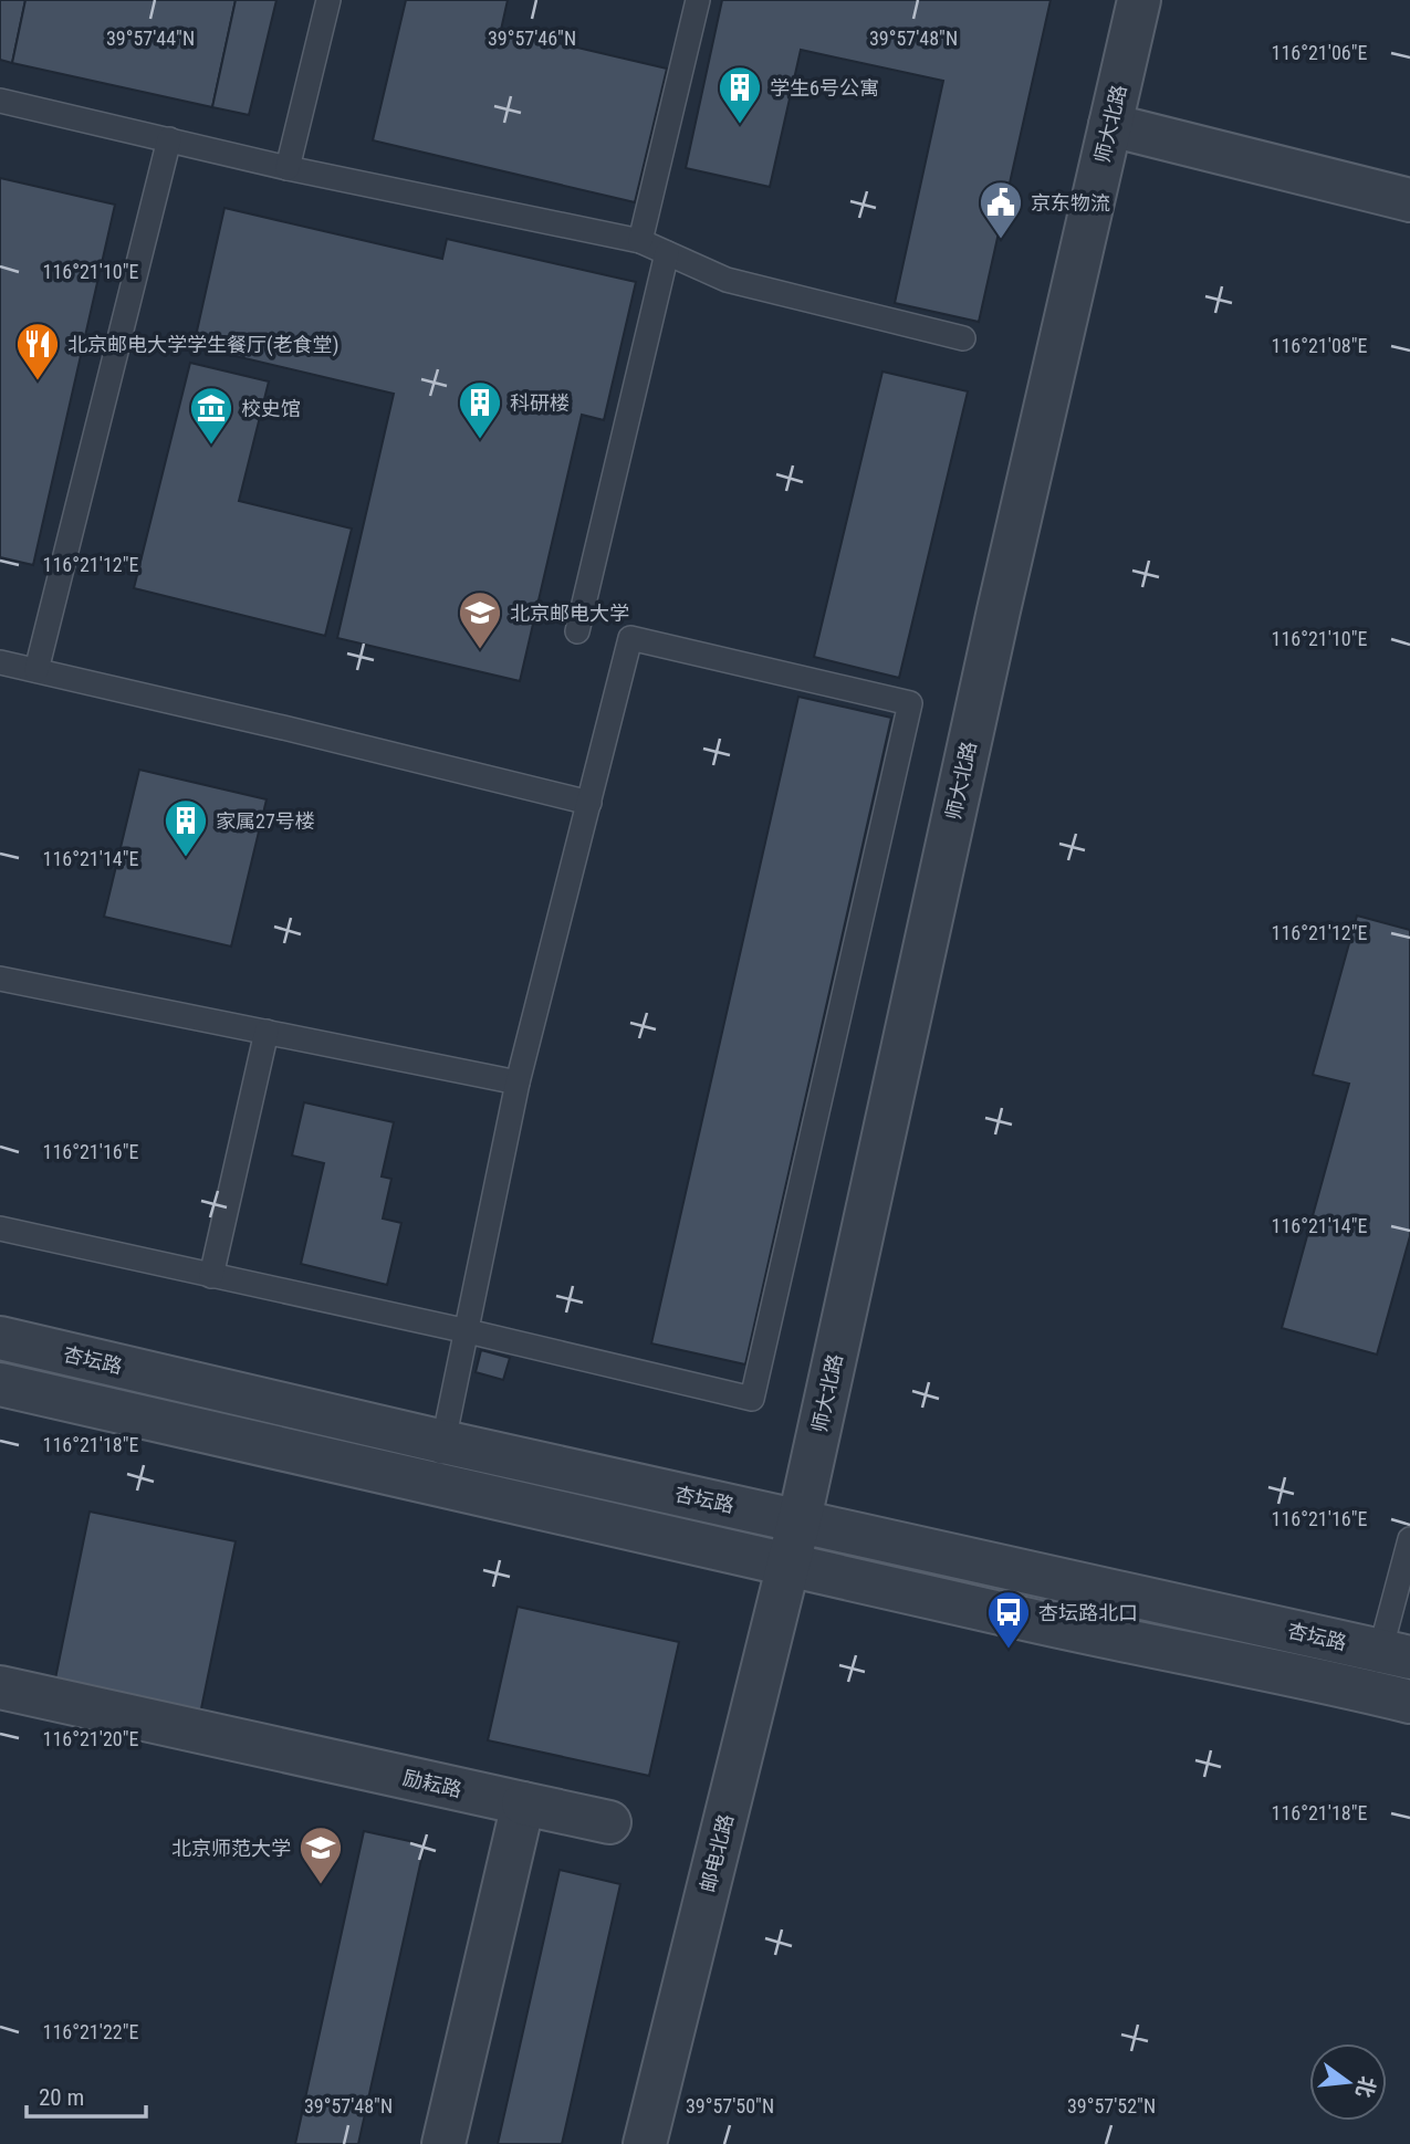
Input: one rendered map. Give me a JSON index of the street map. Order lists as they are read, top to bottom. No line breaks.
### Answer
{"streets":{"street":["师大北路","杏坛路","励耘路","邮电北路"]},"crossings":[["师大北路","杏坛路"],["师大北路","邮电北路"]],"places":{"building":["学生6号公寓","科研楼","家属27号楼"],"public building":["京东物流"],"restaurant":["北京邮电大学学生餐厅(老食堂)"],"museum":["校史馆"],"school or university":["北京邮电大学","北京师范大学"],"bus stop":["杏坛路北口"]},"scale_bar":"20 m","north":"right","coordinates":["39°57'44\"N","39°57'46\"N","39°57'48\"N","116°21'06\"E","116°21'10\"E","116°21'08\"E","116°21'12\"E","116°21'14\"E","116°21'16\"E","116°21'18\"E","116°21'20\"E","116°21'22\"E","39°57'50\"N","39°57'52\"N"]}
